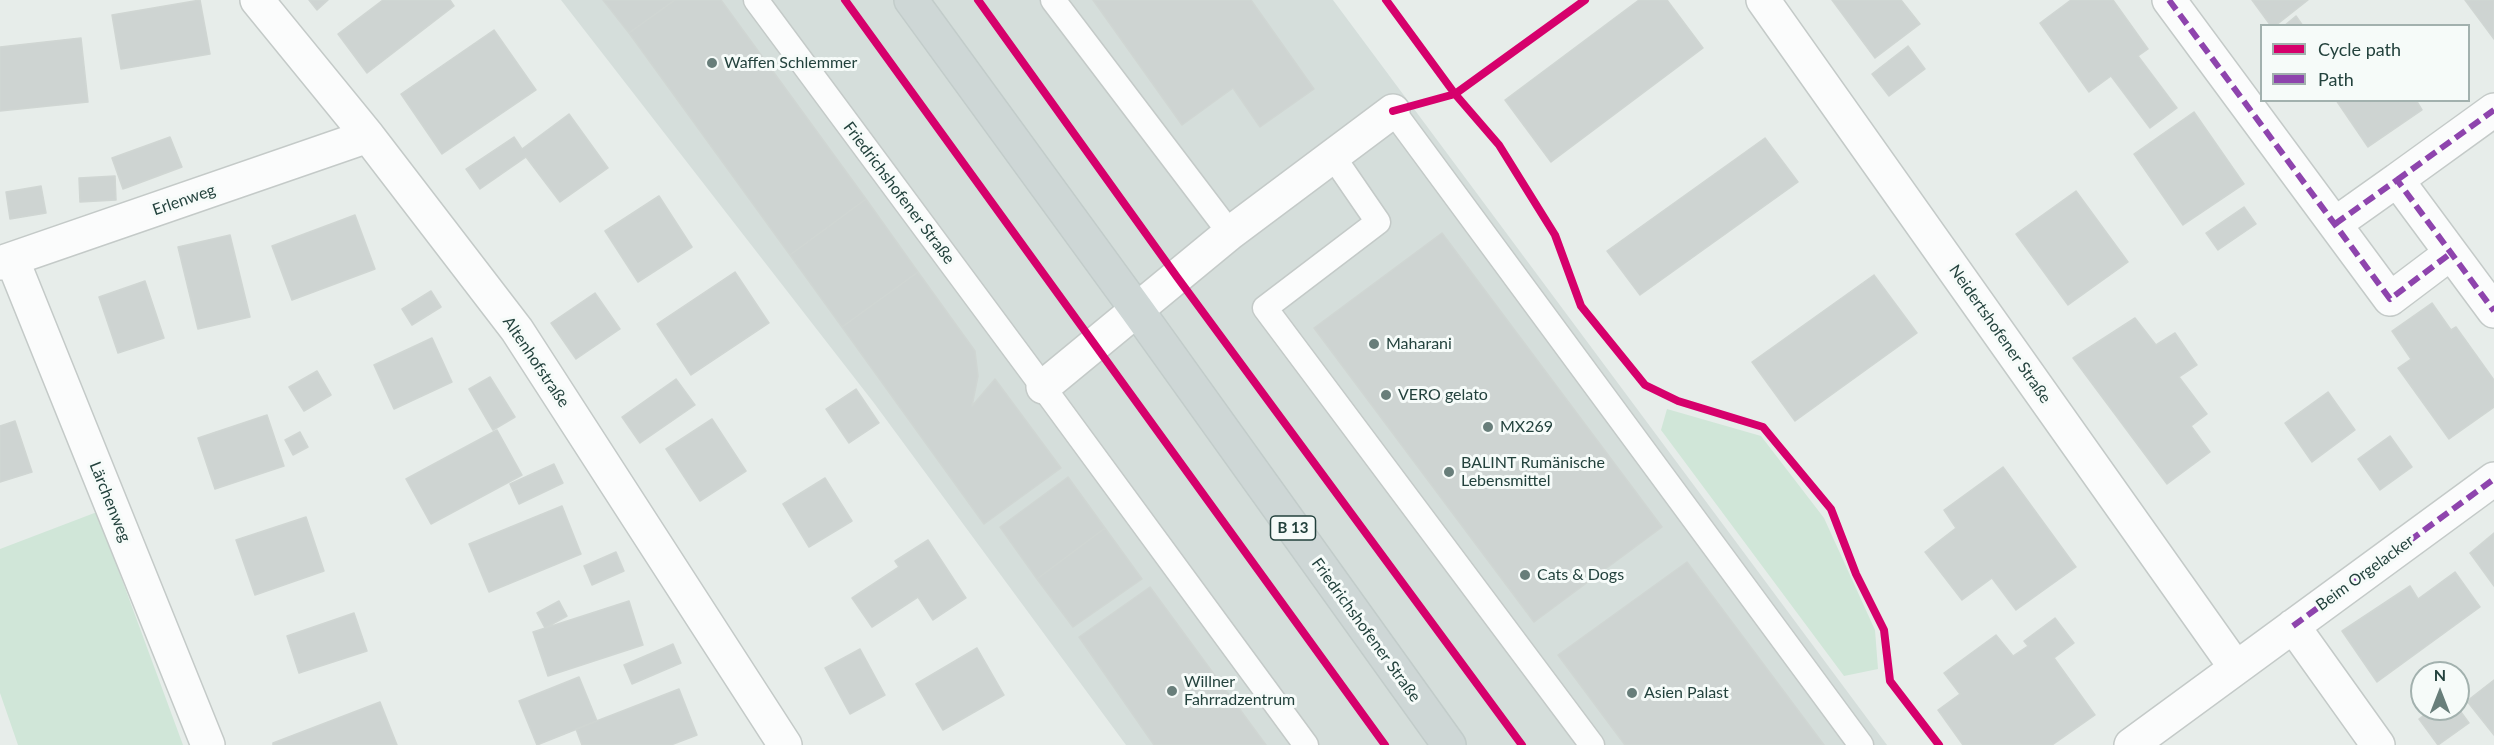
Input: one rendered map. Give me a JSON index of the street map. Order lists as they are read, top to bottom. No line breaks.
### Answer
{"streets":{"main road":["Friedrichshofener Straße","B 13"],"street":["Erlenweg","Neidertshofener Straße","Altenhofstraße","Lärchenweg","Beim Orgelacker"]},"crossings":[["Erlenweg","Altenhofstraße"],["Erlenweg","Lärchenweg"],["Neidertshofener Straße","Beim Orgelacker"]],"places":["Waffen Schlemmer","Maharani","VERO gelato","MX269","BALINT Rumänische Lebensmittel","Cats & Dogs","Willner Fahrradzentrum","Asien Palast"],"legend":["Cycle path","Path"],"north":"top"}
